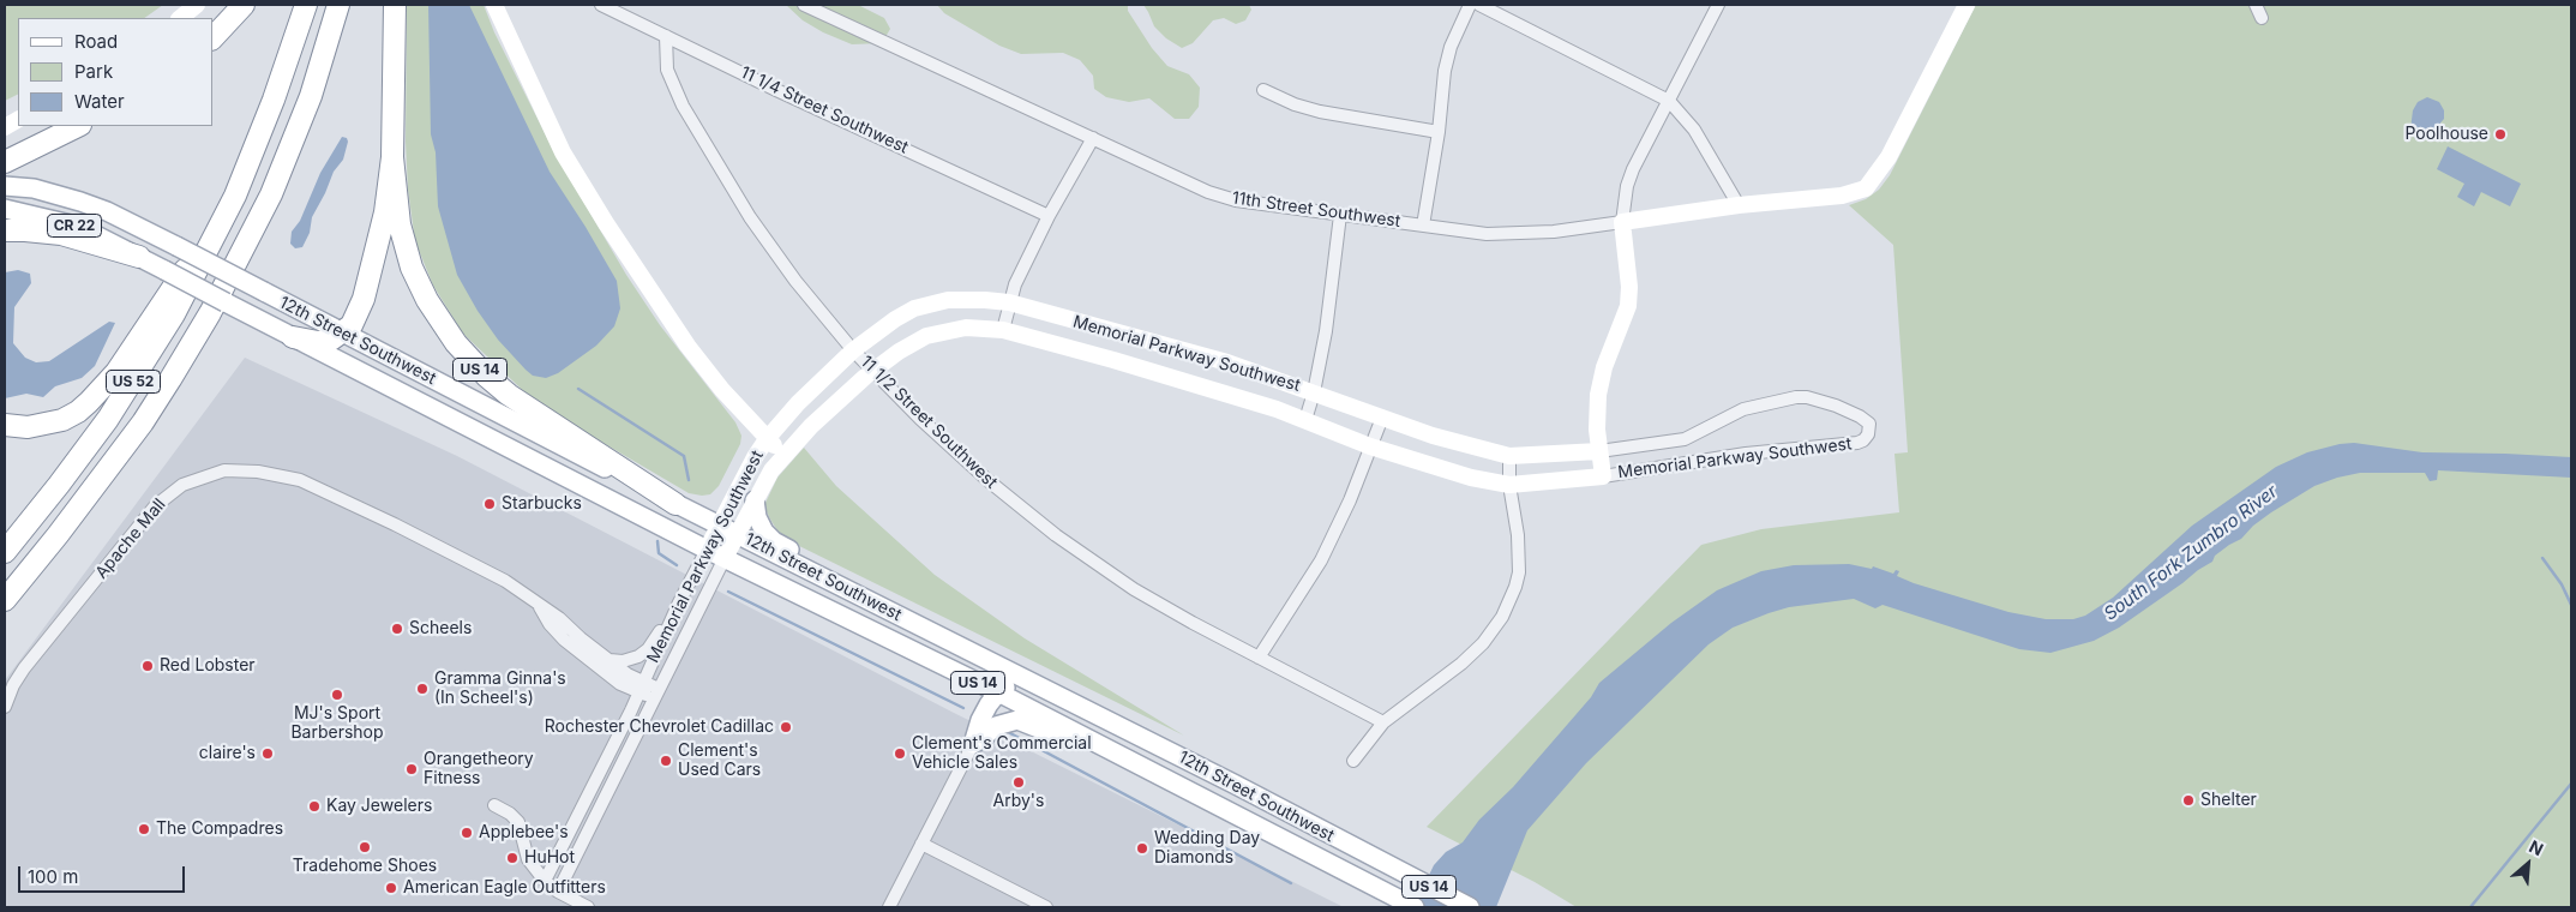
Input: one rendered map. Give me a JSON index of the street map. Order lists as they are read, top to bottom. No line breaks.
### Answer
{"streets":{"highway":["US 14","US 52"],"main road":["CR 22","12th Street Southwest"],"street":["11 1/4 Street Southwest","11th Street Southwest","Memorial Parkway Southwest","11 1/2 Street Southwest","Apache Mall"]},"crossings":[["11 1/4 Street Southwest","11 1/2 Street Southwest"],["CR 22","12th Street Southwest"],["CR 22","US 14"],["12th Street Southwest","Memorial Parkway Southwest"],["12th Street Southwest","US 14"],["Memorial Parkway Southwest","11 1/2 Street Southwest"],["Memorial Parkway Southwest","Apache Mall"]],"water":["South Fork Zumbro River"],"places":["Poolhouse","Starbucks","Scheels","Red Lobster","Gramma Ginna's (In Scheel's)","MJ's Sport Barbershop","Rochester Chevrolet Cadillac","claire's","Clement's Commercial Vehicle Sales","Clement's Used Cars","Orangetheory Fitness","Arby's","Shelter","Kay Jewelers","The Compadres","Applebee's","Tradehome Shoes","Wedding Day Diamonds","HuHot","American Eagle Outfitters"],"legend":["Road","Park","Water"],"scale_bar":"100 m","north":"top right"}
